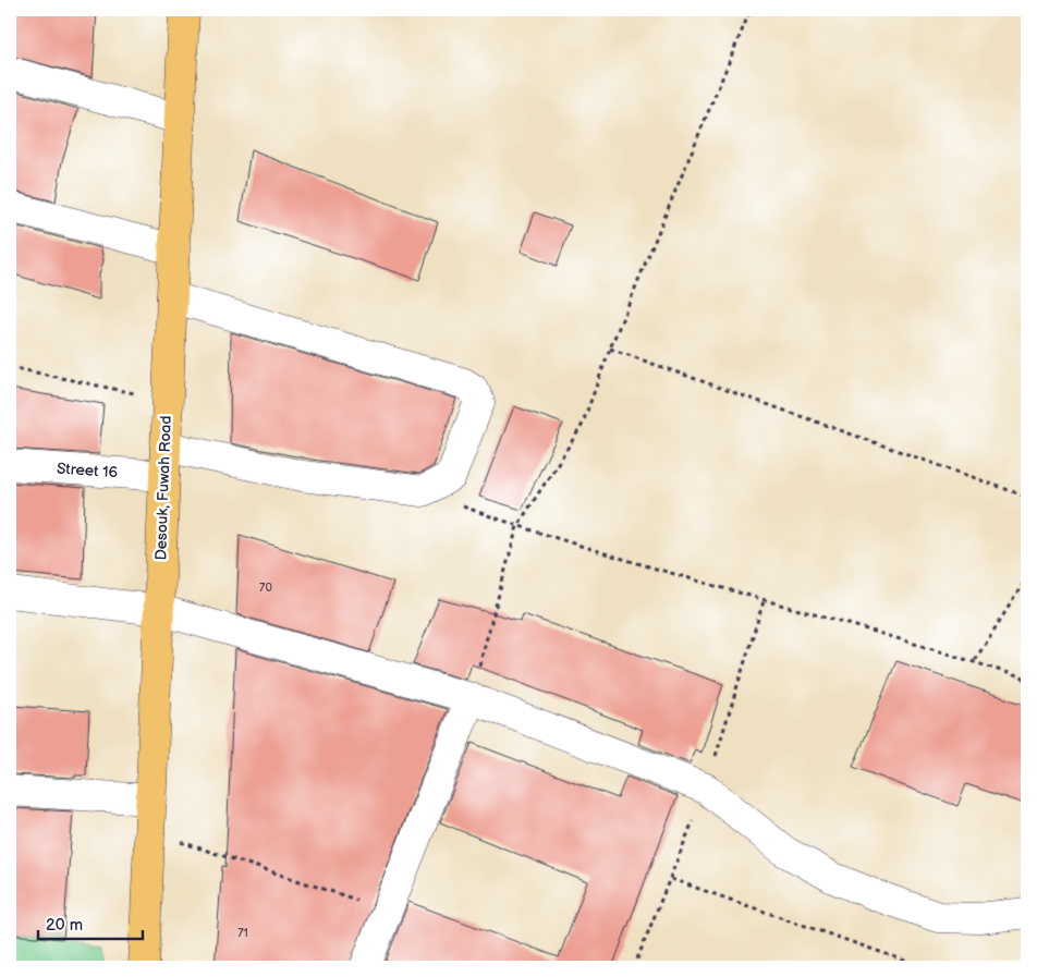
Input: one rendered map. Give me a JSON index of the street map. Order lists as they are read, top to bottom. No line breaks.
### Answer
{"streets":{"main road":["Desouk, Fuwah Road"],"street":["Street 16"]},"crossings":[["Street 16","Desouk, Fuwah Road"]],"house_numbers":["70","71"],"scale_bar":"20 m"}
